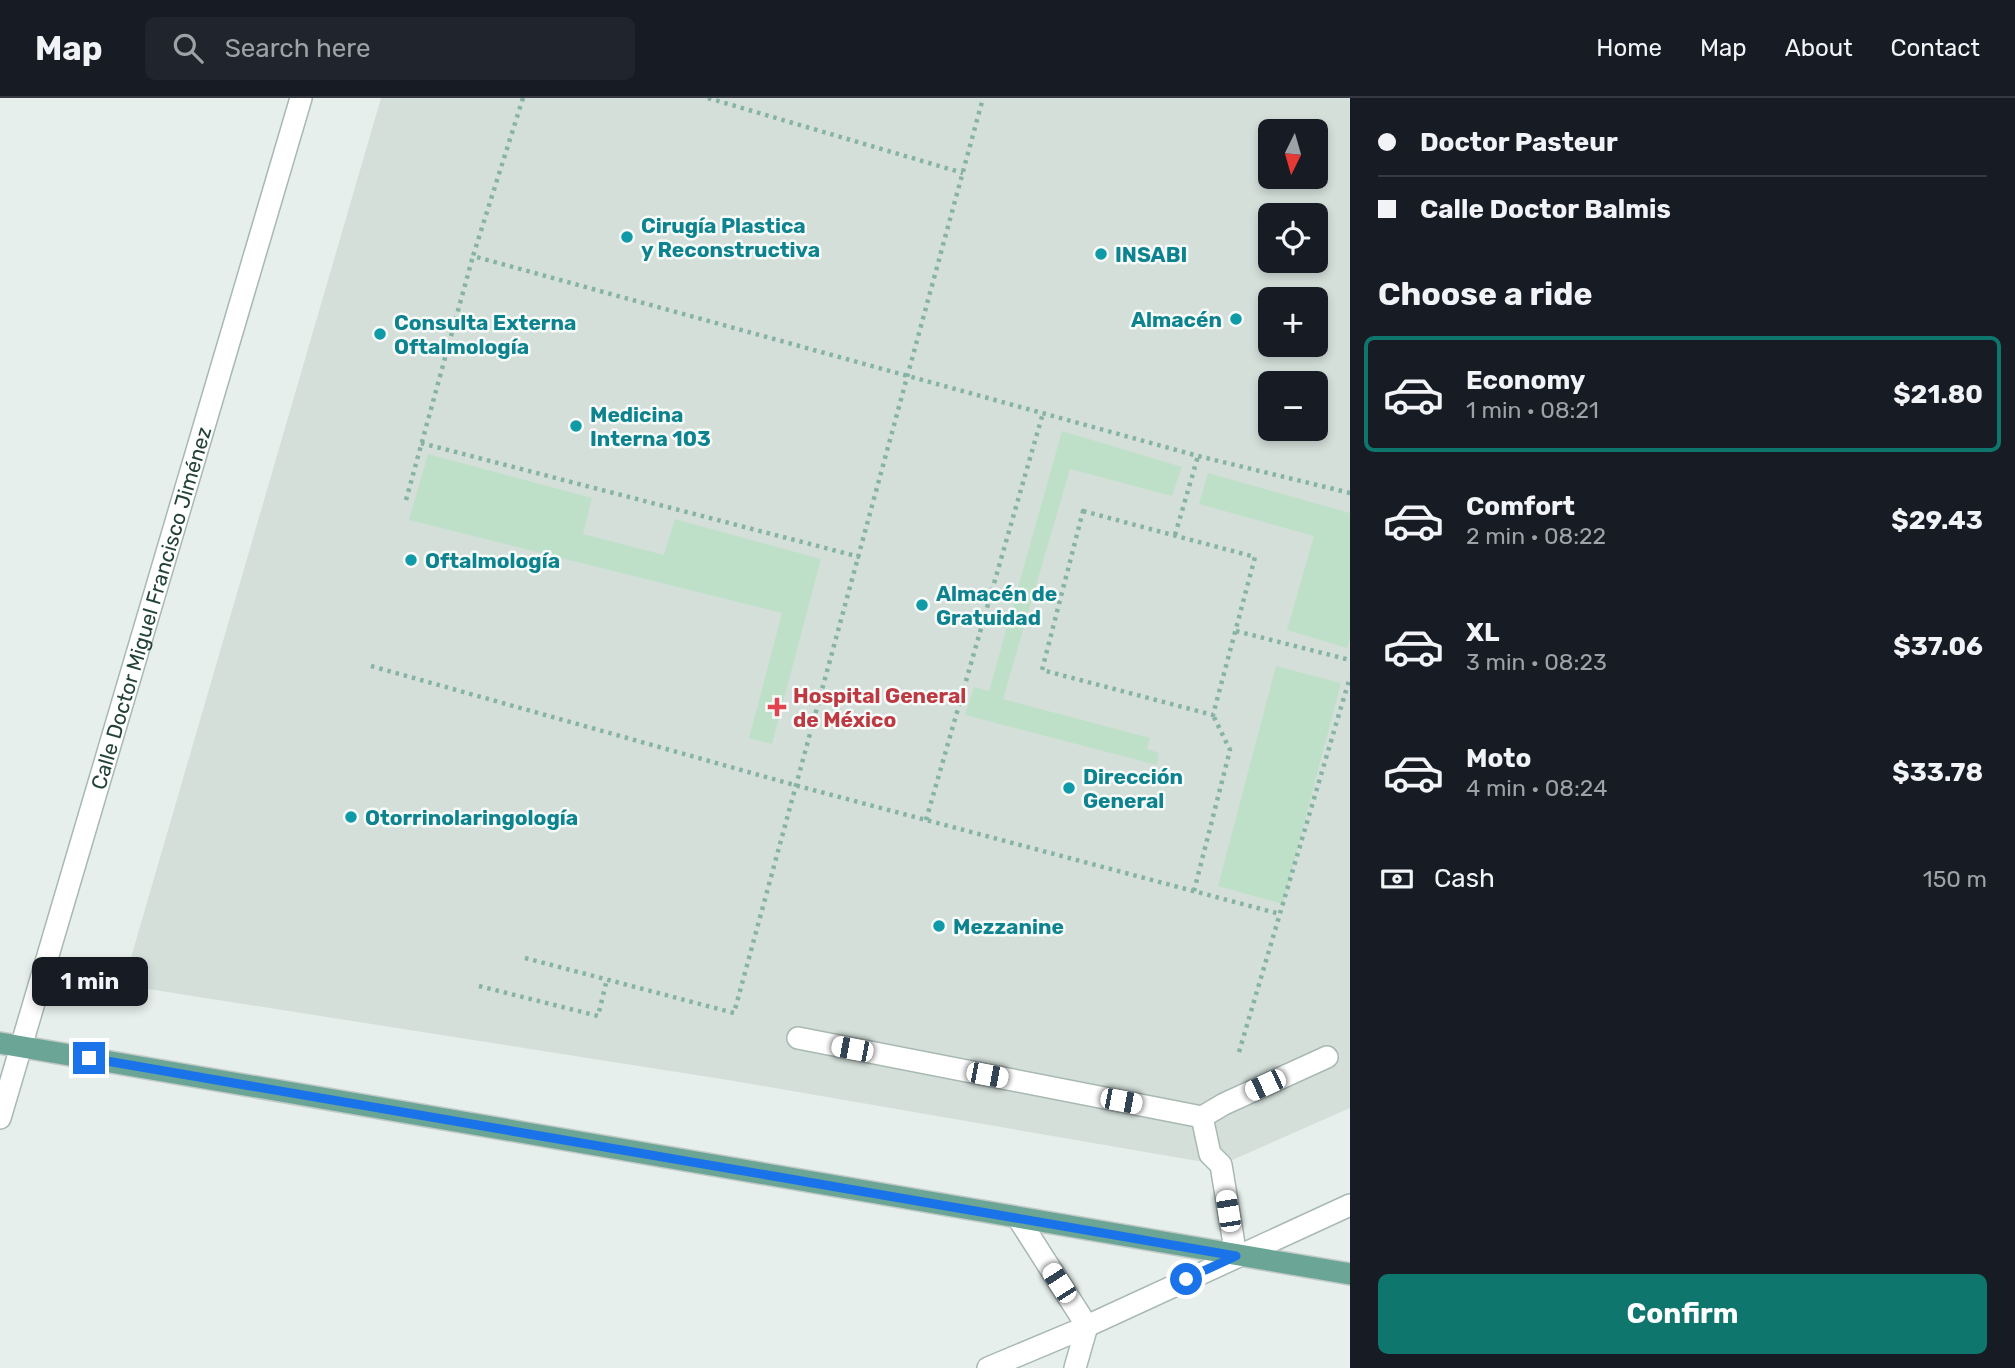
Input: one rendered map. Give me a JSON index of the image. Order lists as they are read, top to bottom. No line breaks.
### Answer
{"streets":{"street":["Calle Doctor Miguel Francisco Jiménez"]},"places":{"other":["Cirugía Plastica y Reconstructiva","INSABI","Almacén","Consulta Externa Oftalmología","Medicina Interna 103","Oftalmología","Almacén de Gratuidad","Dirección General","Otorrinolaringología","Mezzanine"],"health":["Hospital General de México"]},"north":"bottom","page":{"header":"Map","search":"Search here","nav":["Home","Map","About","Contact"],"banner":["Doctor Pasteur","Calle Doctor Balmis"],"map_buttons":["+","−"],"heading":"Choose a ride","list":[{"name":"Economy","note":"1 min · 08:21","value":"$21.80"},{"name":"Comfort","note":"2 min · 08:22","value":"$29.43"},{"name":"XL","note":"3 min · 08:23","value":"$37.06"},{"name":"Moto","note":"4 min · 08:24","value":"$33.78"}],"pay":["Cash","150 m"],"bubble":"1 min","buttons":"Confirm"}}
